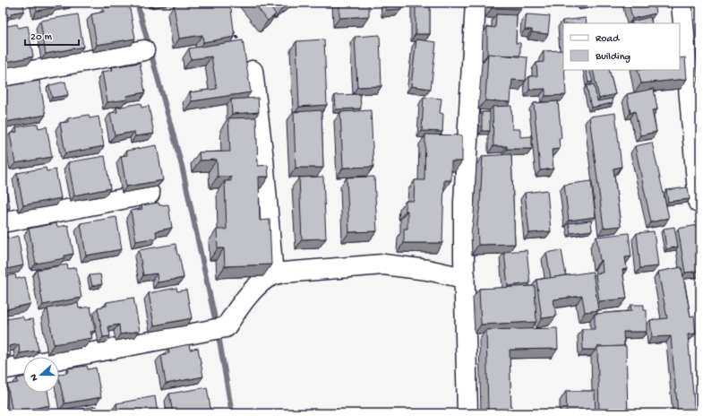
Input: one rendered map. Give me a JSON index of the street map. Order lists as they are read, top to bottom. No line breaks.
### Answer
{"legend":["Road","Building"],"scale_bar":"20 m","north":"left"}
